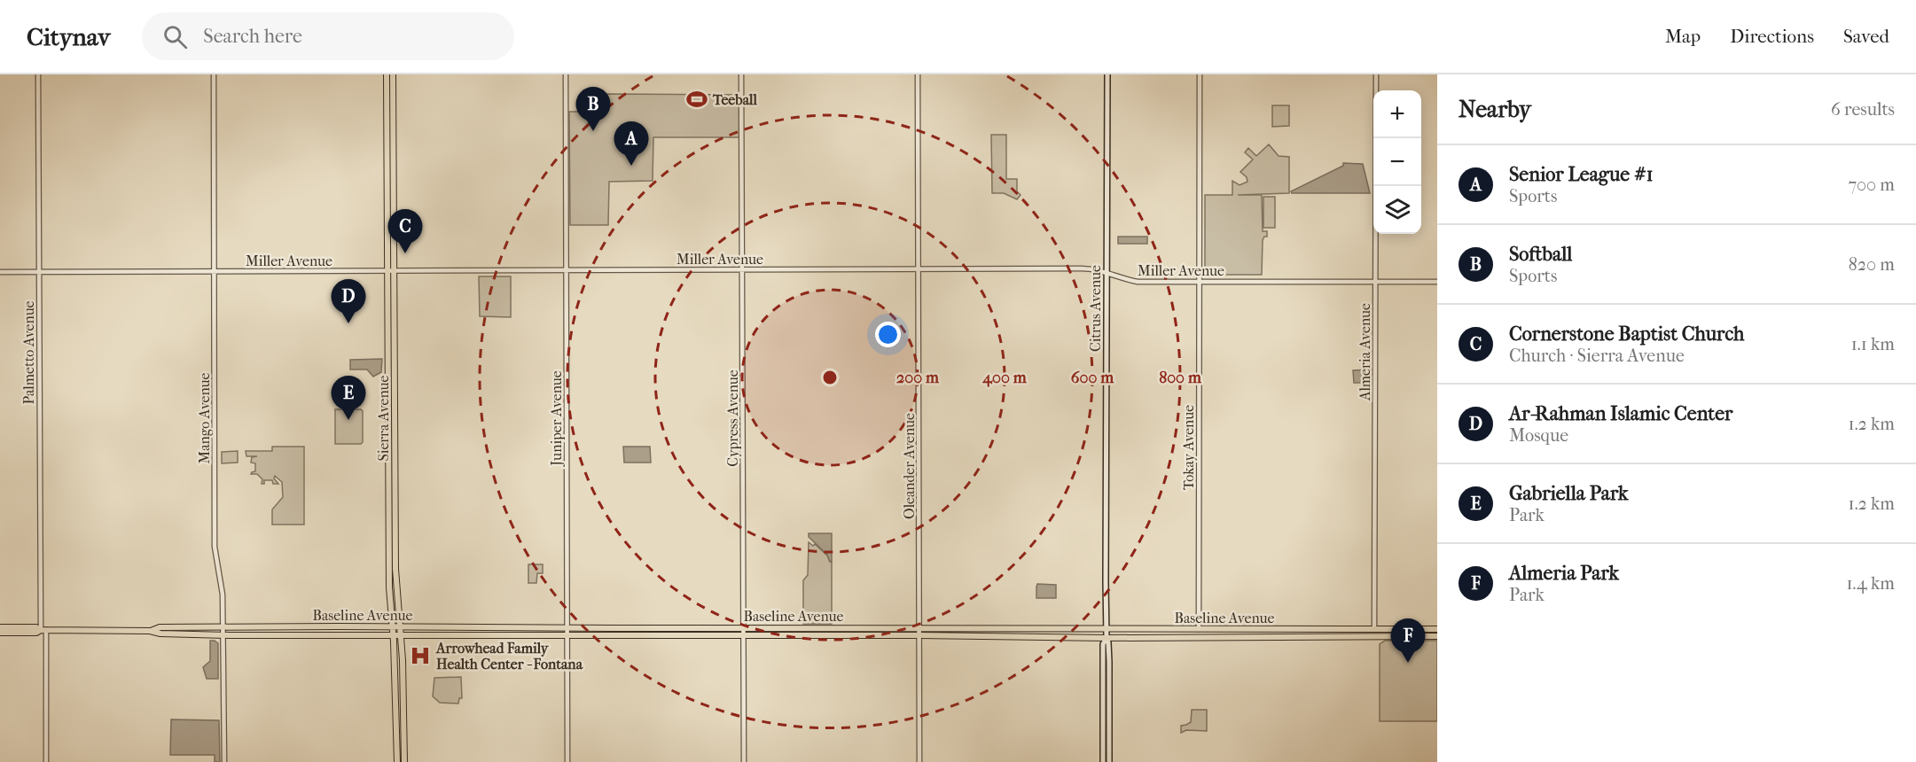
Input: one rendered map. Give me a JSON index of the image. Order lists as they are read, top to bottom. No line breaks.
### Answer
{"streets":{"main road":["Citrus Avenue","Sierra Avenue","Baseline Avenue"],"street":["Miller Avenue","Almeria Avenue","Palmetto Avenue","Mango Avenue","Juniper Avenue","Cypress Avenue","Tokay Avenue","Oleander Avenue"]},"crossings":[["Miller Avenue","Citrus Avenue"],["Miller Avenue","Almeria Avenue"],["Miller Avenue","Palmetto Avenue"],["Miller Avenue","Mango Avenue"],["Miller Avenue","Sierra Avenue"],["Miller Avenue","Juniper Avenue"],["Miller Avenue","Cypress Avenue"],["Miller Avenue","Tokay Avenue"],["Miller Avenue","Oleander Avenue"],["Citrus Avenue","Baseline Avenue"],["Almeria Avenue","Baseline Avenue"],["Palmetto Avenue","Baseline Avenue"],["Mango Avenue","Baseline Avenue"],["Sierra Avenue","Baseline Avenue"],["Juniper Avenue","Baseline Avenue"],["Cypress Avenue","Baseline Avenue"],["Tokay Avenue","Baseline Avenue"],["Oleander Avenue","Baseline Avenue"]],"places":{"sports":["Teeball"],"hospital":["Arrowhead Family Health Center - Fontana"]},"page":{"header":"Citynav","search":"Search here","nav":["Map","Directions","Saved"],"heading":["Nearby","6 results"],"pins":["B","A","C","D","E","F"],"map_buttons":["+","−"],"list":[{"mark":"A","name":"Senior League #1","note":"Sports","value":"700 m"},{"mark":"B","name":"Softball","note":"Sports","value":"820 m"},{"mark":"C","name":"Cornerstone Baptist Church","note":"Church · Sierra Avenue","value":"1.1 km"},{"mark":"D","name":"Ar-Rahman Islamic Center","note":"Mosque","value":"1.2 km"},{"mark":"E","name":"Gabriella Park","note":"Park","value":"1.2 km"},{"mark":"F","name":"Almeria Park","note":"Park","value":"1.4 km"}]},"rings":["200 m","400 m","600 m","800 m"]}
